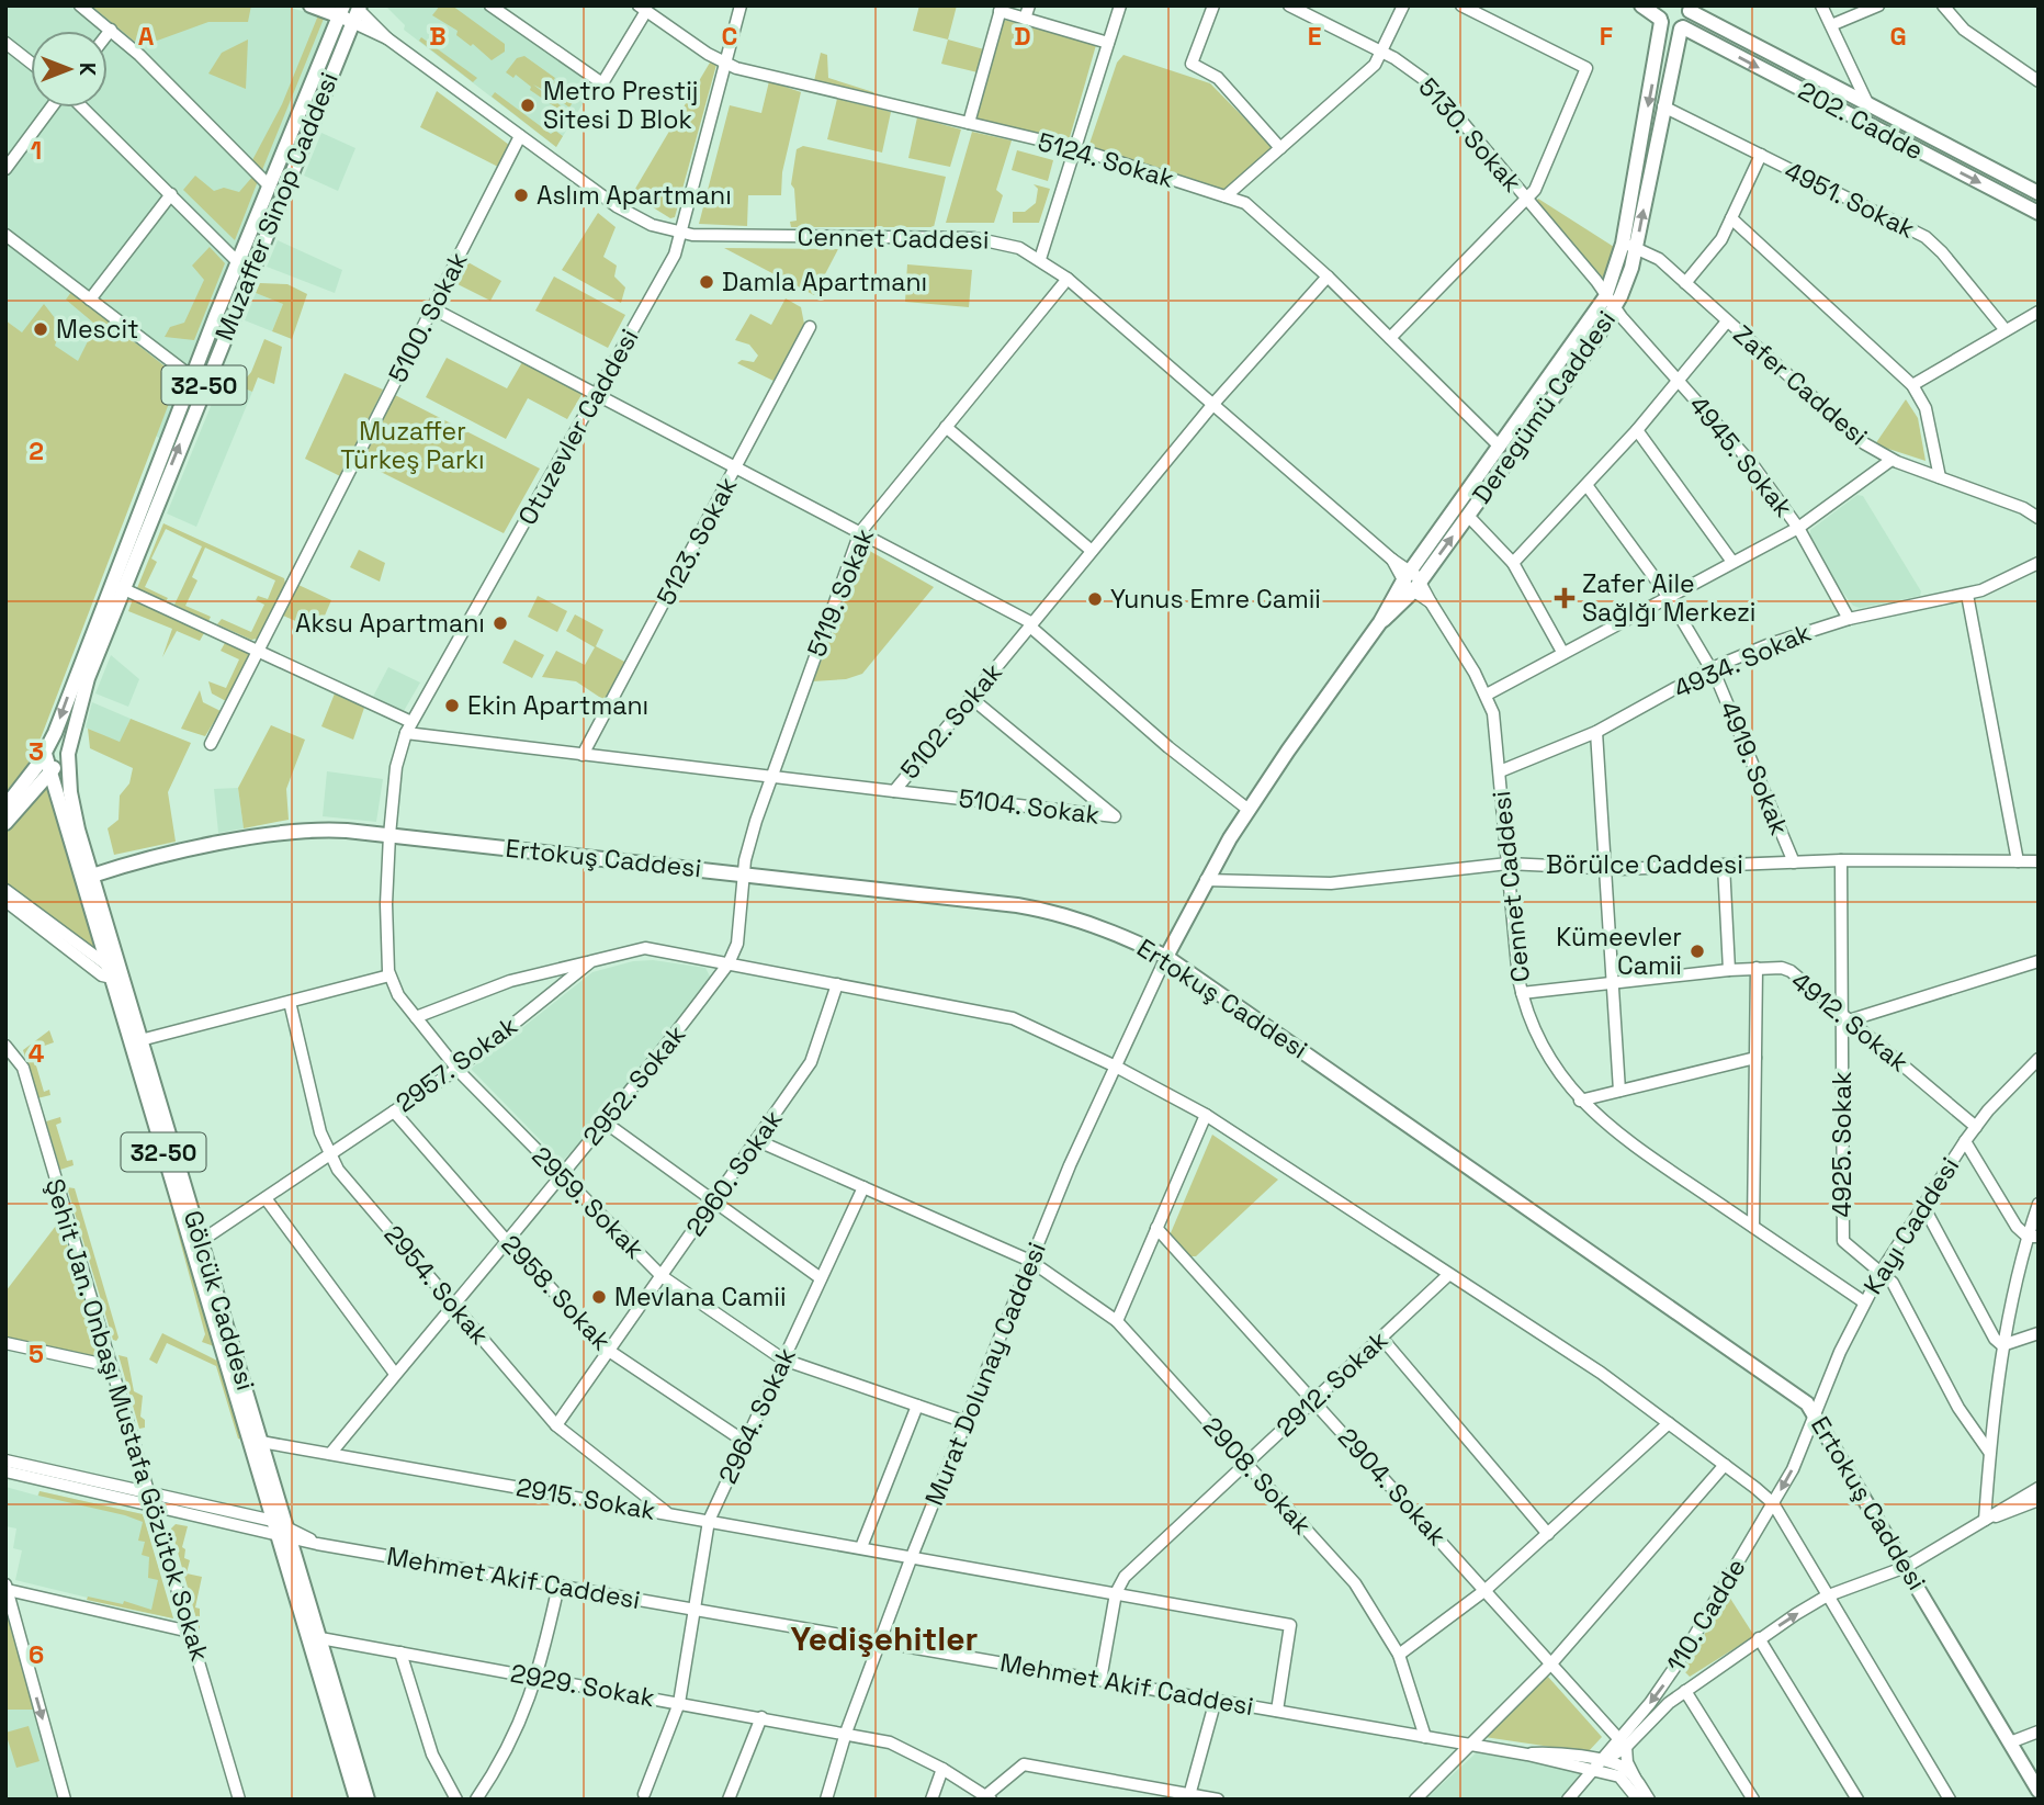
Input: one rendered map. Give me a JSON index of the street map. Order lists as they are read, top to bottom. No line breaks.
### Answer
{"streets":{"main road":["202. Cadde","Muzaffer Sinop Caddesi","32-50","Deregümü Caddesi","Ertokuş Caddesi","Gölcük Caddesi"],"street":["5130. Sokak","5124. Sokak","4951. Sokak","Cennet Caddesi","5100. Sokak","Zafer Caddesi","Otuzevler Caddesi","4945. Sokak","5123. Sokak","5119. Sokak","4934. Sokak","5102. Sokak","4919. Sokak","5104. Sokak","Börülce Caddesi","4912. Sokak","2957. Sokak","2952. Sokak","4925. Sokak","2960. Sokak","2959. Sokak","Kayı Caddesi","2954. Sokak","2958. Sokak","Murat Dolunay Caddesi","2912. Sokak","2964. Sokak","Şehit Jan. Onbaşı Mustafa Gözütok Sokak","2908. Sokak","2904. Sokak","2915. Sokak","Mehmet Akif Caddesi","110. Cadde","2929. Sokak"]},"crossings":[["202. Cadde","Deregümü Caddesi"],["5130. Sokak","Deregümü Caddesi"],["5130. Sokak","4945. Sokak"],["5124. Sokak","Deregümü Caddesi"],["5124. Sokak","Otuzevler Caddesi"],["5124. Sokak","5102. Sokak"],["4951. Sokak","Deregümü Caddesi"],["Muzaffer Sinop Caddesi","Cennet Caddesi"],["Muzaffer Sinop Caddesi","Gölcük Caddesi"],["Cennet Caddesi","5100. Sokak"],["Cennet Caddesi","Deregümü Caddesi"],["Cennet Caddesi","Otuzevler Caddesi"],["Cennet Caddesi","5119. Sokak"],["Cennet Caddesi","4934. Sokak"],["Cennet Caddesi","5102. Sokak"],["Cennet Caddesi","Börülce Caddesi"],["Cennet Caddesi","4912. Sokak"],["Cennet Caddesi","Kayı Caddesi"],["Zafer Caddesi","Deregümü Caddesi"],["Deregümü Caddesi","4945. Sokak"],["Deregümü Caddesi","Ertokuş Caddesi"],["Deregümü Caddesi","Börülce Caddesi"],["Deregümü Caddesi","Murat Dolunay Caddesi"],["Otuzevler Caddesi","5102. Sokak"],["Otuzevler Caddesi","Ertokuş Caddesi"],["Otuzevler Caddesi","2959. Sokak"],["4945. Sokak","4934. Sokak"],["5123. Sokak","5102. Sokak"],["5119. Sokak","5102. Sokak"],["5119. Sokak","Ertokuş Caddesi"],["5119. Sokak","2952. Sokak"],["4934. Sokak","4919. Sokak"],["5102. Sokak","5104. Sokak"],["4919. Sokak","Börülce Caddesi"],["Ertokuş Caddesi","2952. Sokak"],["Ertokuş Caddesi","2959. Sokak"],["Ertokuş Caddesi","Kayı Caddesi"],["Ertokuş Caddesi","Gölcük Caddesi"],["Ertokuş Caddesi","Murat Dolunay Caddesi"],["Ertokuş Caddesi","110. Cadde"],["Börülce Caddesi","4925. Sokak"],["4912. Sokak","4925. Sokak"],["4912. Sokak","Kayı Caddesi"],["2957. Sokak","2952. Sokak"],["2957. Sokak","2960. Sokak"],["2957. Sokak","2959. Sokak"],["2957. Sokak","2954. Sokak"],["2957. Sokak","2958. Sokak"],["2957. Sokak","Gölcük Caddesi"],["2957. Sokak","Murat Dolunay Caddesi"],["2957. Sokak","2912. Sokak"],["2957. Sokak","110. Cadde"],["2952. Sokak","2959. Sokak"],["2952. Sokak","2954. Sokak"],["2952. Sokak","2958. Sokak"],["2952. Sokak","2915. Sokak"],["4925. Sokak","Kayı Caddesi"],["2960. Sokak","2959. Sokak"],["2960. Sokak","2954. Sokak"],["2960. Sokak","2958. Sokak"],["2960. Sokak","2908. Sokak"],["2959. Sokak","Murat Dolunay Caddesi"],["2959. Sokak","2964. Sokak"],["Kayı Caddesi","110. Cadde"],["2954. Sokak","2915. Sokak"],["2958. Sokak","2964. Sokak"],["Gölcük Caddesi","2915. Sokak"],["Gölcük Caddesi","Mehmet Akif Caddesi"],["Gölcük Caddesi","2929. Sokak"],["Murat Dolunay Caddesi","2908. Sokak"],["Murat Dolunay Caddesi","2915. Sokak"],["Murat Dolunay Caddesi","Mehmet Akif Caddesi"],["Murat Dolunay Caddesi","2929. Sokak"],["2912. Sokak","2908. Sokak"],["2912. Sokak","2904. Sokak"],["2912. Sokak","2915. Sokak"],["2912. Sokak","Mehmet Akif Caddesi"],["2964. Sokak","2908. Sokak"],["2964. Sokak","2915. Sokak"],["2964. Sokak","Mehmet Akif Caddesi"],["2964. Sokak","2929. Sokak"],["Şehit Jan. Onbaşı Mustafa Gözütok Sokak","Mehmet Akif Caddesi"],["2908. Sokak","Mehmet Akif Caddesi"],["2904. Sokak","110. Cadde"],["2915. Sokak","Mehmet Akif Caddesi"],["Mehmet Akif Caddesi","110. Cadde"]],"districts":["Yedişehitler"],"parks":["Muzaffer Türkeş Parkı"],"places":{"other":["Metro Prestij Sitesi D Blok","Aslım Apartmanı","Damla Apartmanı","Mescit","Yunus Emre Camii","Aksu Apartmanı","Ekin Apartmanı","Kümeevler Camii","Mevlana Camii"],"health":["Zafer Aile Sağlğı Merkezi"]},"north":"right","grid":{"columns":["A","B","C","D","E","F","G"],"rows":["1","2","3","4","5","6"]}}
